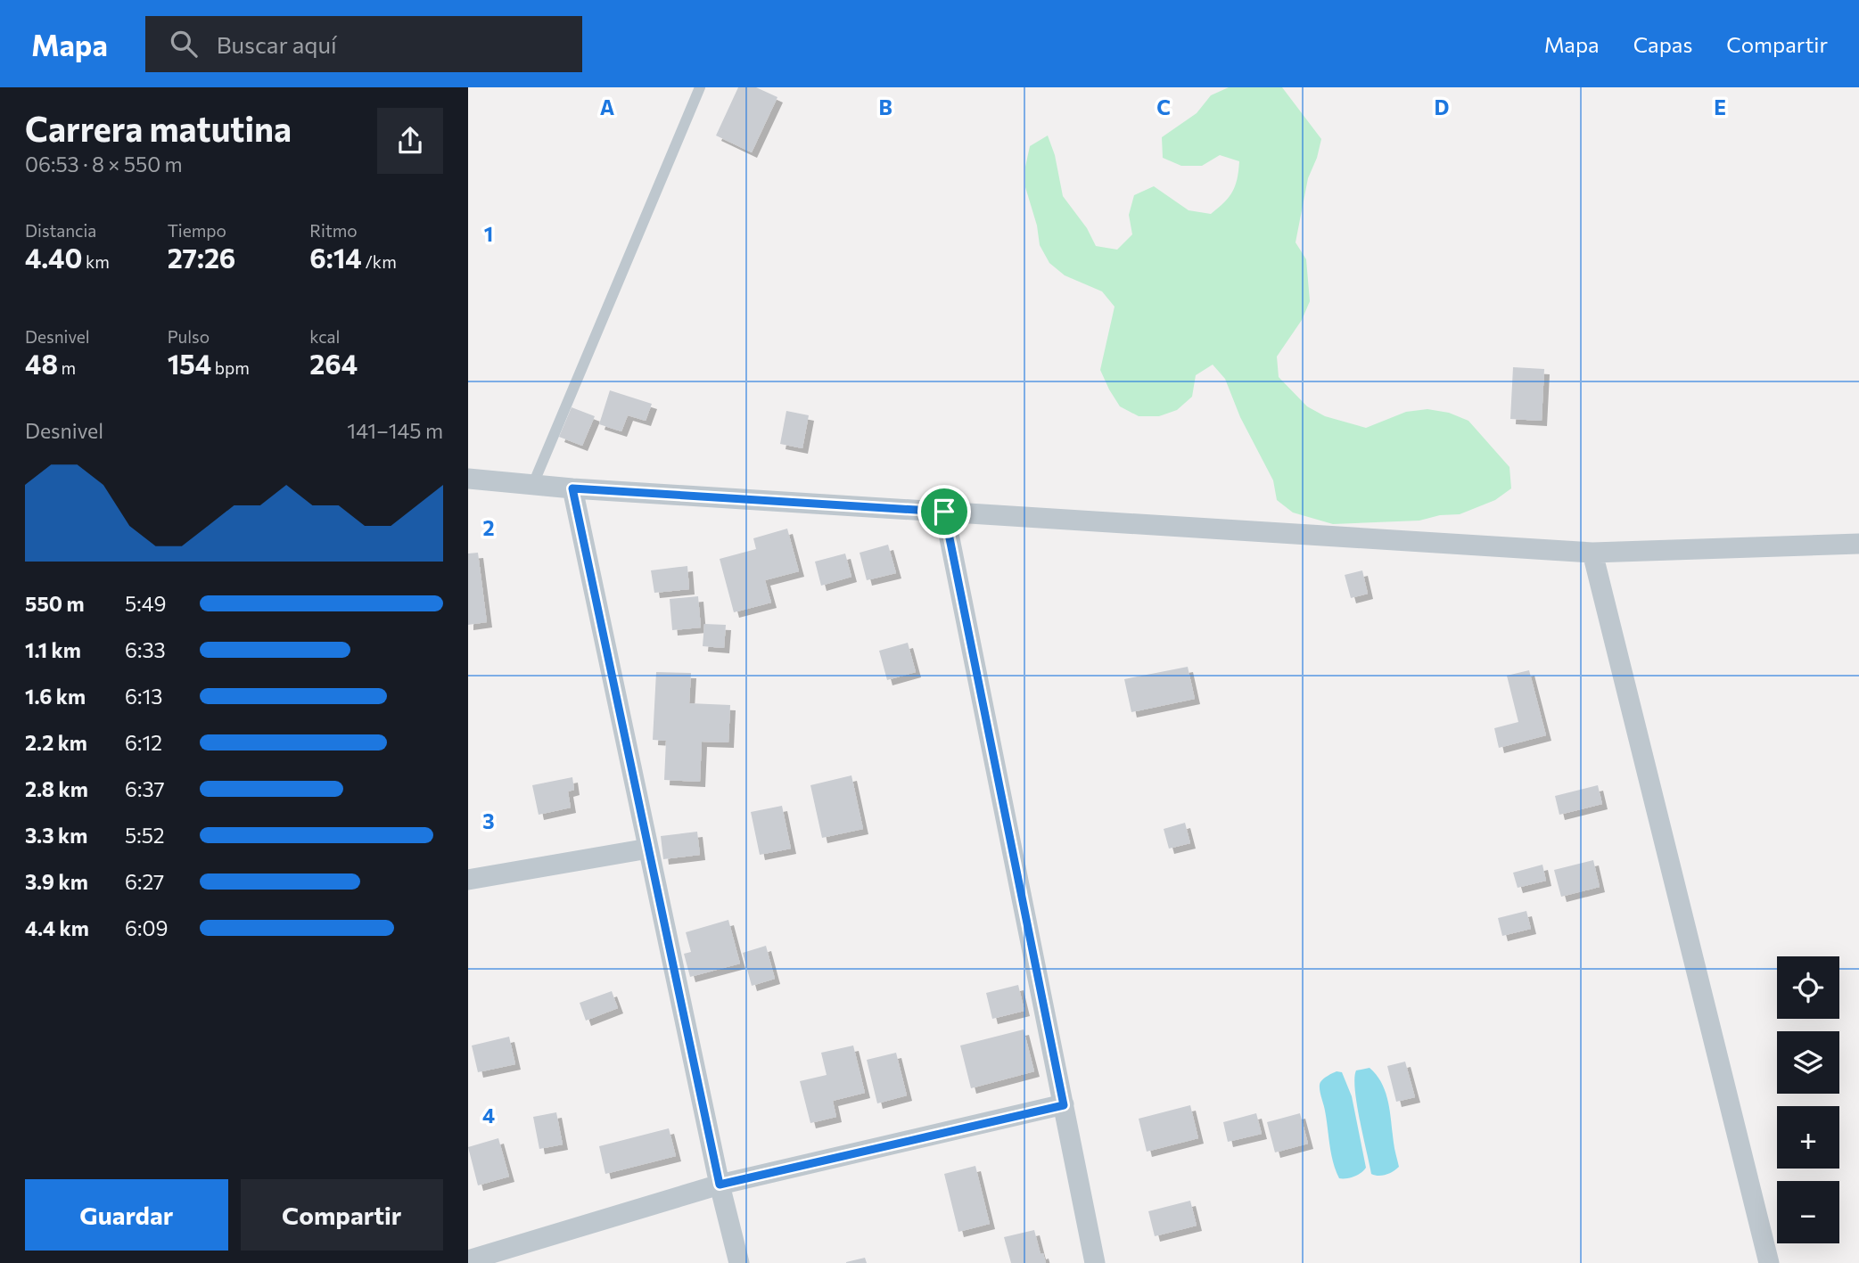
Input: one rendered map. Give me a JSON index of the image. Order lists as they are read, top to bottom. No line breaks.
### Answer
{"page":{"header":"Mapa","search":"Buscar aquí","nav":["Mapa","Capas","Compartir"],"heading":["Carrera matutina","06:53 · 8 × 550 m"],"stats":[["Distancia","4.40 km"],["Tiempo","27:26"],["Ritmo","6:14 /km"],["Desnivel","48 m"],["Pulso","154 bpm"],["kcal","264"]],"chart":["Desnivel","141–145 m"],"list":[{"name":"550 m","note":"5:49"},{"name":"1.1 km","note":"6:33"},{"name":"1.6 km","note":"6:13"},{"name":"2.2 km","note":"6:12"},{"name":"2.8 km","note":"6:37"},{"name":"3.3 km","note":"5:52"},{"name":"3.9 km","note":"6:27"},{"name":"4.4 km","note":"6:09"}],"map_buttons":["+","−"],"buttons":["Guardar","Compartir"]},"grid":{"columns":["A","B","C","D","E"],"rows":["1","2","3","4"]}}
